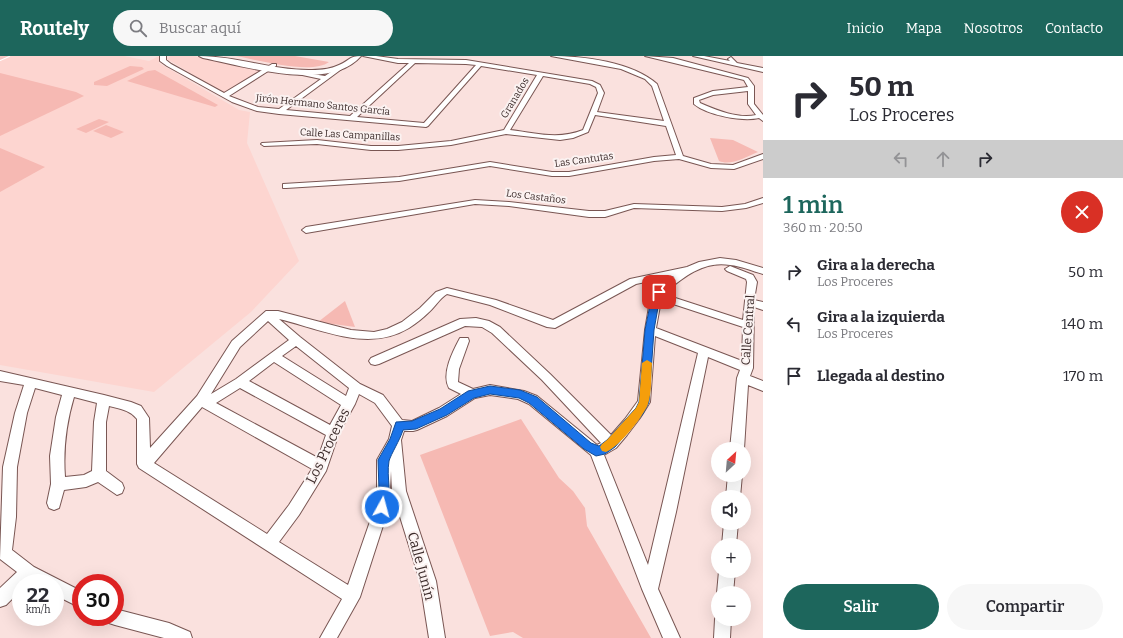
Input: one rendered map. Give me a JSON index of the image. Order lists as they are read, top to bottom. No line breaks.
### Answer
{"streets":{"street":["Granados","Jirón Hermano Santos García","Calle Las Campanillas","Las Cantutas","Los Castaños","Calle Central","Los Proceres","Calle Junín"]},"crossings":[["Granados","Calle Las Campanillas"]],"north":"top right","page":{"header":"Routely","search":"Buscar aquí","nav":["Inicio","Mapa","Nosotros","Contacto"],"turn":["50 m","Los Proceres"],"heading":["1 min","360 m · 20:50"],"list":[{"name":"Gira a la derecha","note":"Los Proceres","value":"50 m"},{"name":"Gira a la izquierda","note":"Los Proceres","value":"140 m"},{"name":"Llegada al destino","value":"170 m"}],"map_buttons":["+","−"],"speed":"22 km/h","limit":"30","buttons":["Salir","Compartir"]}}
